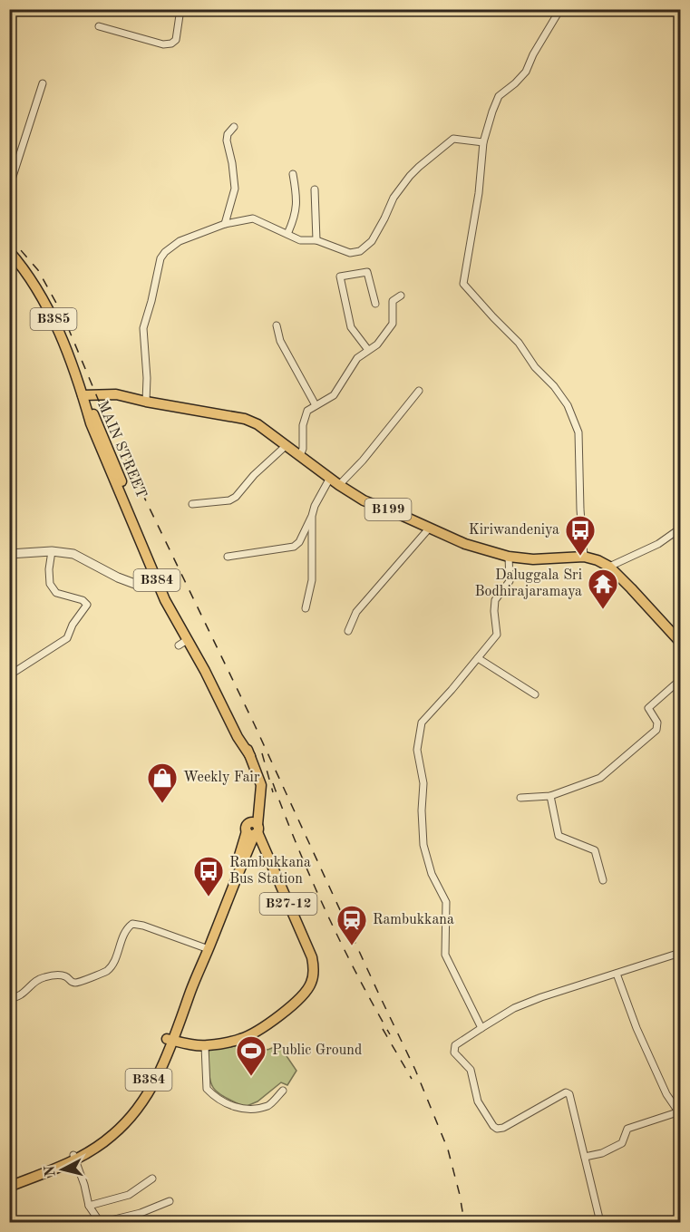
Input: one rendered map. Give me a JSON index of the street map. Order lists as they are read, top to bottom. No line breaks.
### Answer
{"streets":{"main road":["B385","MAIN STREET","B199","B384","B27-12"]},"crossings":[["B385","MAIN STREET"],["B385","B199"],["MAIN STREET","B199"],["MAIN STREET","B384"],["MAIN STREET","B27-12"],["B384","B27-12"]],"places":{"bus stop":["Kiriwandeniya","Rambukkana Bus Station"],"temple":["Daluggala Sri Bodhirajaramaya"],"shop":["Weekly Fair"],"station":["Rambukkana"],"sports":["Public Ground"]},"north":"left"}
